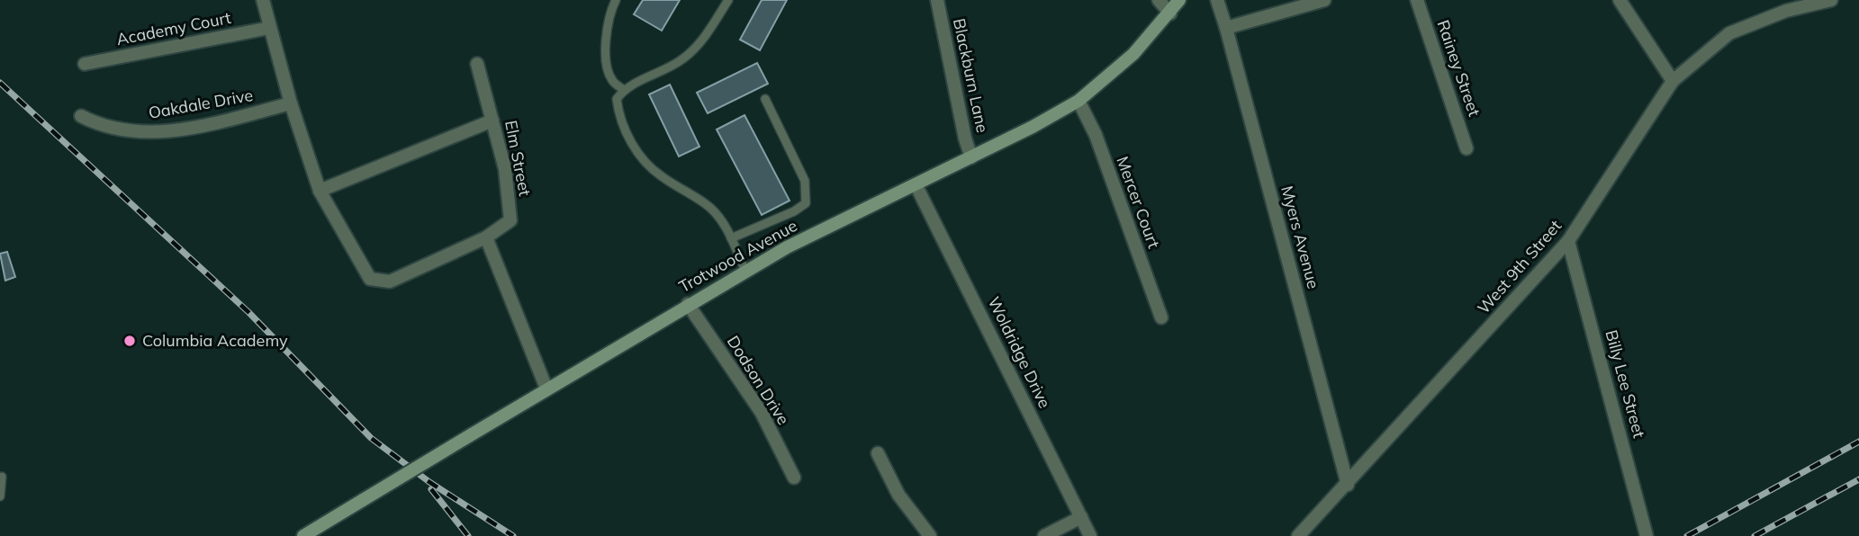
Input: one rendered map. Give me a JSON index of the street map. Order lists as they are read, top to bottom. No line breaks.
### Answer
{"streets":{"main road":["Trotwood Avenue"],"street":["Academy Court","Rainey Street","Blackburn Lane","Oakdale Drive","Elm Street","Mercer Court","Myers Avenue","West 9th Street","Woldridge Drive","Dodson Drive","Billy Lee Street"]},"crossings":[["Blackburn Lane","Trotwood Avenue"],["Mercer Court","Trotwood Avenue"],["Myers Avenue","West 9th Street"],["Trotwood Avenue","Woldridge Drive"],["Trotwood Avenue","Dodson Drive"],["West 9th Street","Billy Lee Street"]],"places":["Columbia Academy"]}
